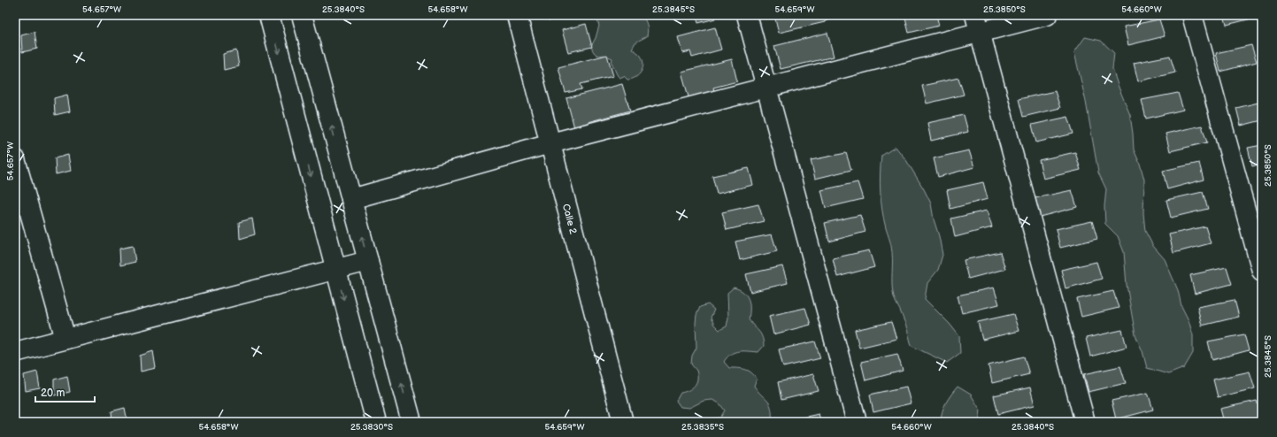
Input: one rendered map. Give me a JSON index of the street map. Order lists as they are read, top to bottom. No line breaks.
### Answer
{"streets":{"street":["Calle 2"]},"scale_bar":"20 m","coordinates":["54.657°W","25.3840°S","54.658°W","25.3845°S","54.659°W","25.3850°S","54.660°W","25.3830°S","25.3835°S"]}
